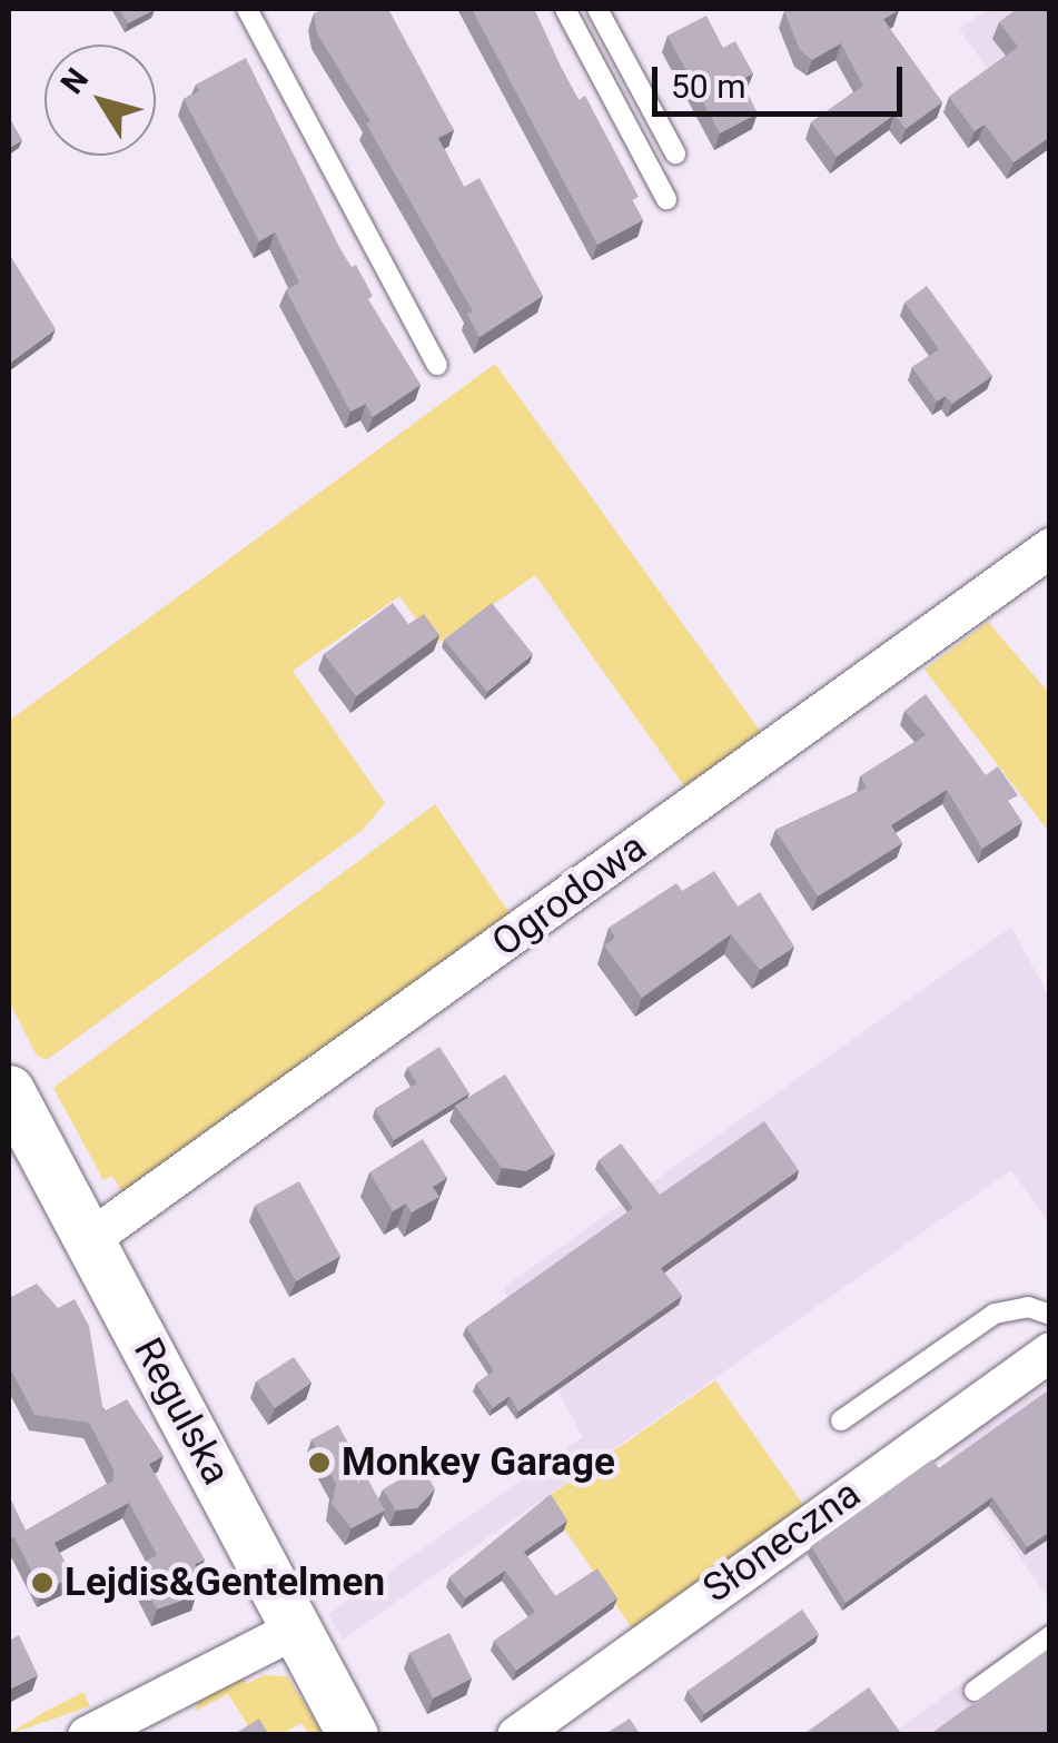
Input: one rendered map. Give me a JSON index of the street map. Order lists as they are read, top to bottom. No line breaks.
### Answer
{"streets":{"street":["Ogrodowa","Regulska","Słoneczna"]},"crossings":[["Ogrodowa","Regulska"]],"places":["Monkey Garage","Lejdis&Gentelmen"],"scale_bar":"50 m","north":"top left"}
